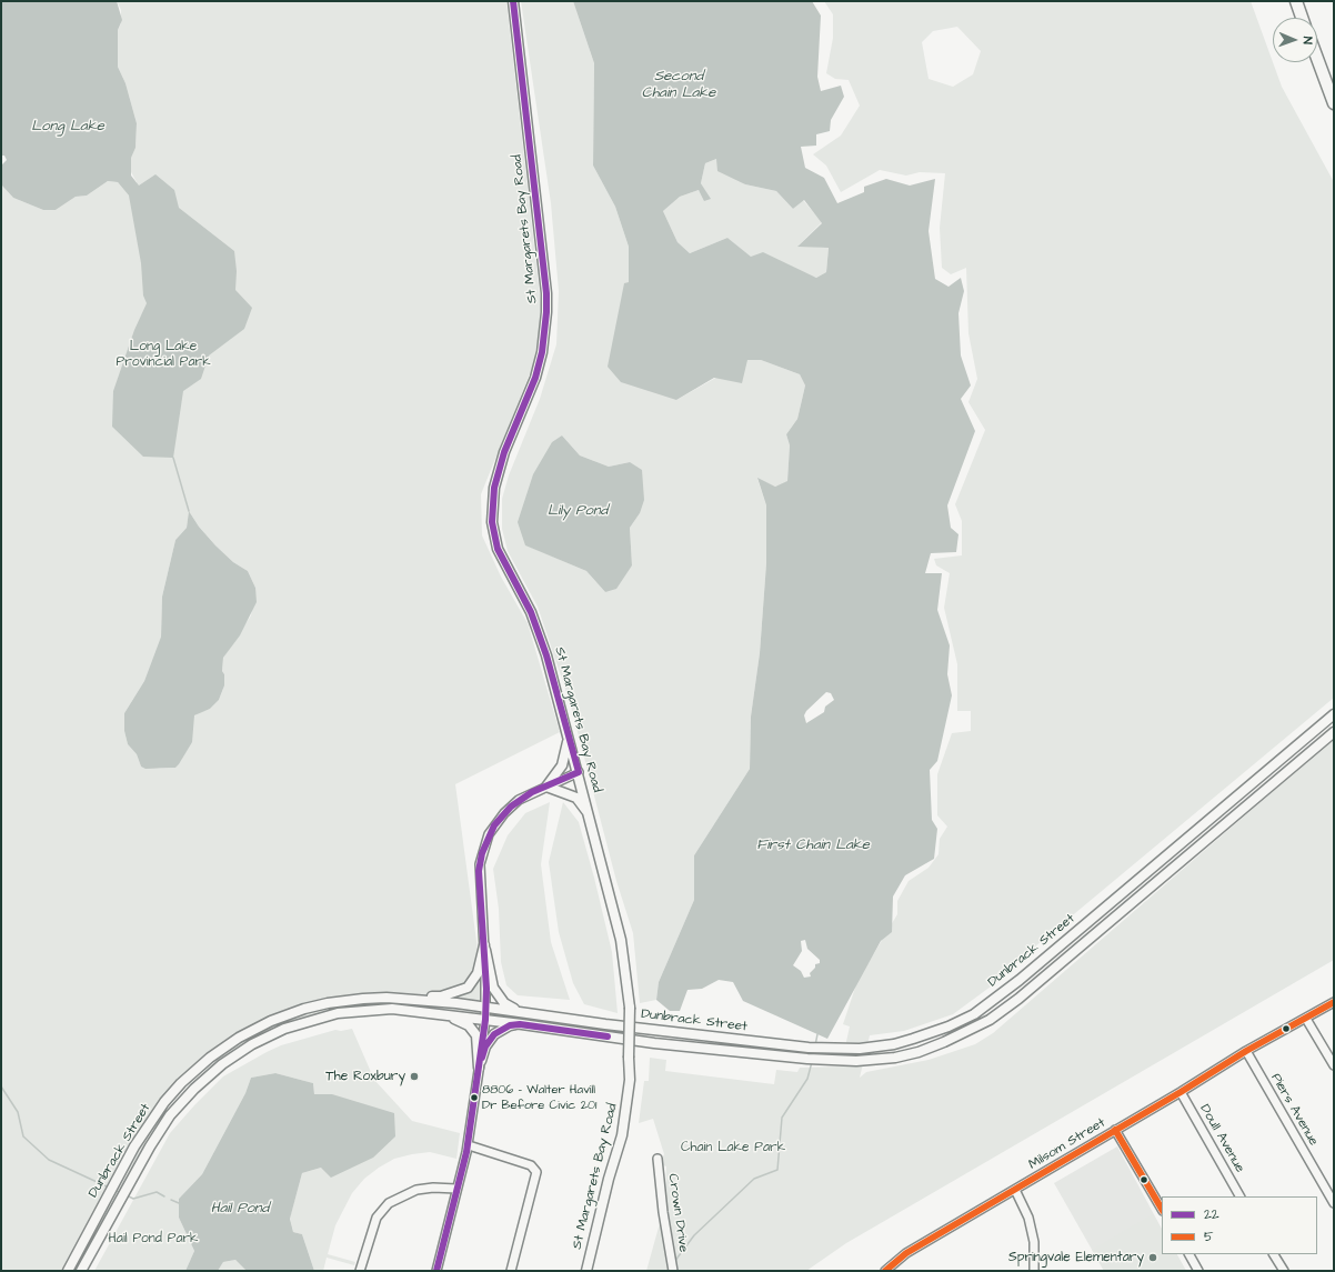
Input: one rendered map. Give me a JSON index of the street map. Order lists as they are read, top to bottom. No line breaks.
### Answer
{"streets":{"main road":["St Margarets Bay Road","Dunbrack Street"],"street":["Piers Avenue","Doull Avenue","Milsom Street","Crown Drive"]},"crossings":[["Piers Avenue","Milsom Street"],["Doull Avenue","Milsom Street"]],"water":["Second Chain Lake","Long Lake","Lily Pond","First Chain Lake","Hail Pond"],"parks":["Long Lake Provincial Park","Chain Lake Park","Hail Pond Park"],"places":["The Roxbury","8806 - Walter Havill Dr Before Civic 201","Springvale Elementary"],"lines":["transit line 22","transit line 5"],"legend":["22","5"],"north":"right"}
